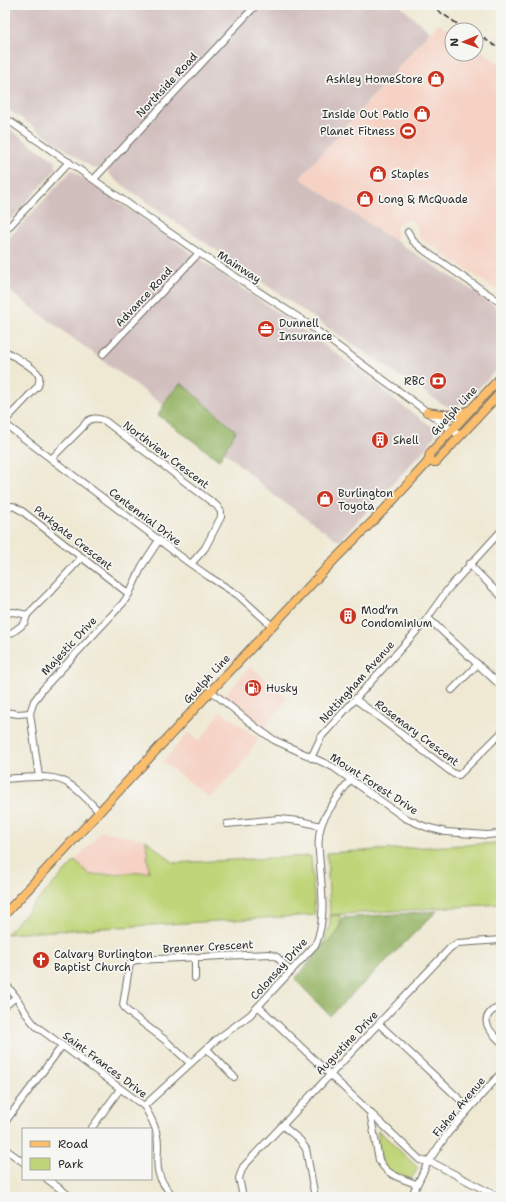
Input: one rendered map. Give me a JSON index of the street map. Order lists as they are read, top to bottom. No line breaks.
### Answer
{"streets":{"main road":["Guelph Line"],"street":["Northside Road","Mainway","Advance Road","Northview Crescent","Centennial Drive","Parkgate Crescent","Majestic Drive","Nottingham Avenue","Rosemary Crescent","Mount Forest Drive","Brenner Crescent","Colonsay Drive","Augustine Drive","Saint Frances Drive","Fisher Avenue"]},"crossings":[["Northside Road","Mainway"],["Mainway","Advance Road"],["Mainway","Guelph Line"],["Guelph Line","Centennial Drive"],["Guelph Line","Mount Forest Drive"],["Northview Crescent","Centennial Drive"],["Centennial Drive","Majestic Drive"],["Parkgate Crescent","Majestic Drive"],["Nottingham Avenue","Rosemary Crescent"],["Nottingham Avenue","Mount Forest Drive"],["Mount Forest Drive","Colonsay Drive"],["Brenner Crescent","Colonsay Drive"],["Colonsay Drive","Saint Frances Drive"]],"places":{"shop":["Ashley HomeStore","Inside Out Patio","Staples","Long & McQuade","Burlington Toyota"],"sports":["Planet Fitness"],"office":["Dunnell Insurance"],"bank":["RBC"],"building":["Shell","Mod’rn Condominium"],"fuel station":["Husky"],"church":["Calvary Burlington Baptist Church"]},"legend":["Road","Park"],"north":"left"}
